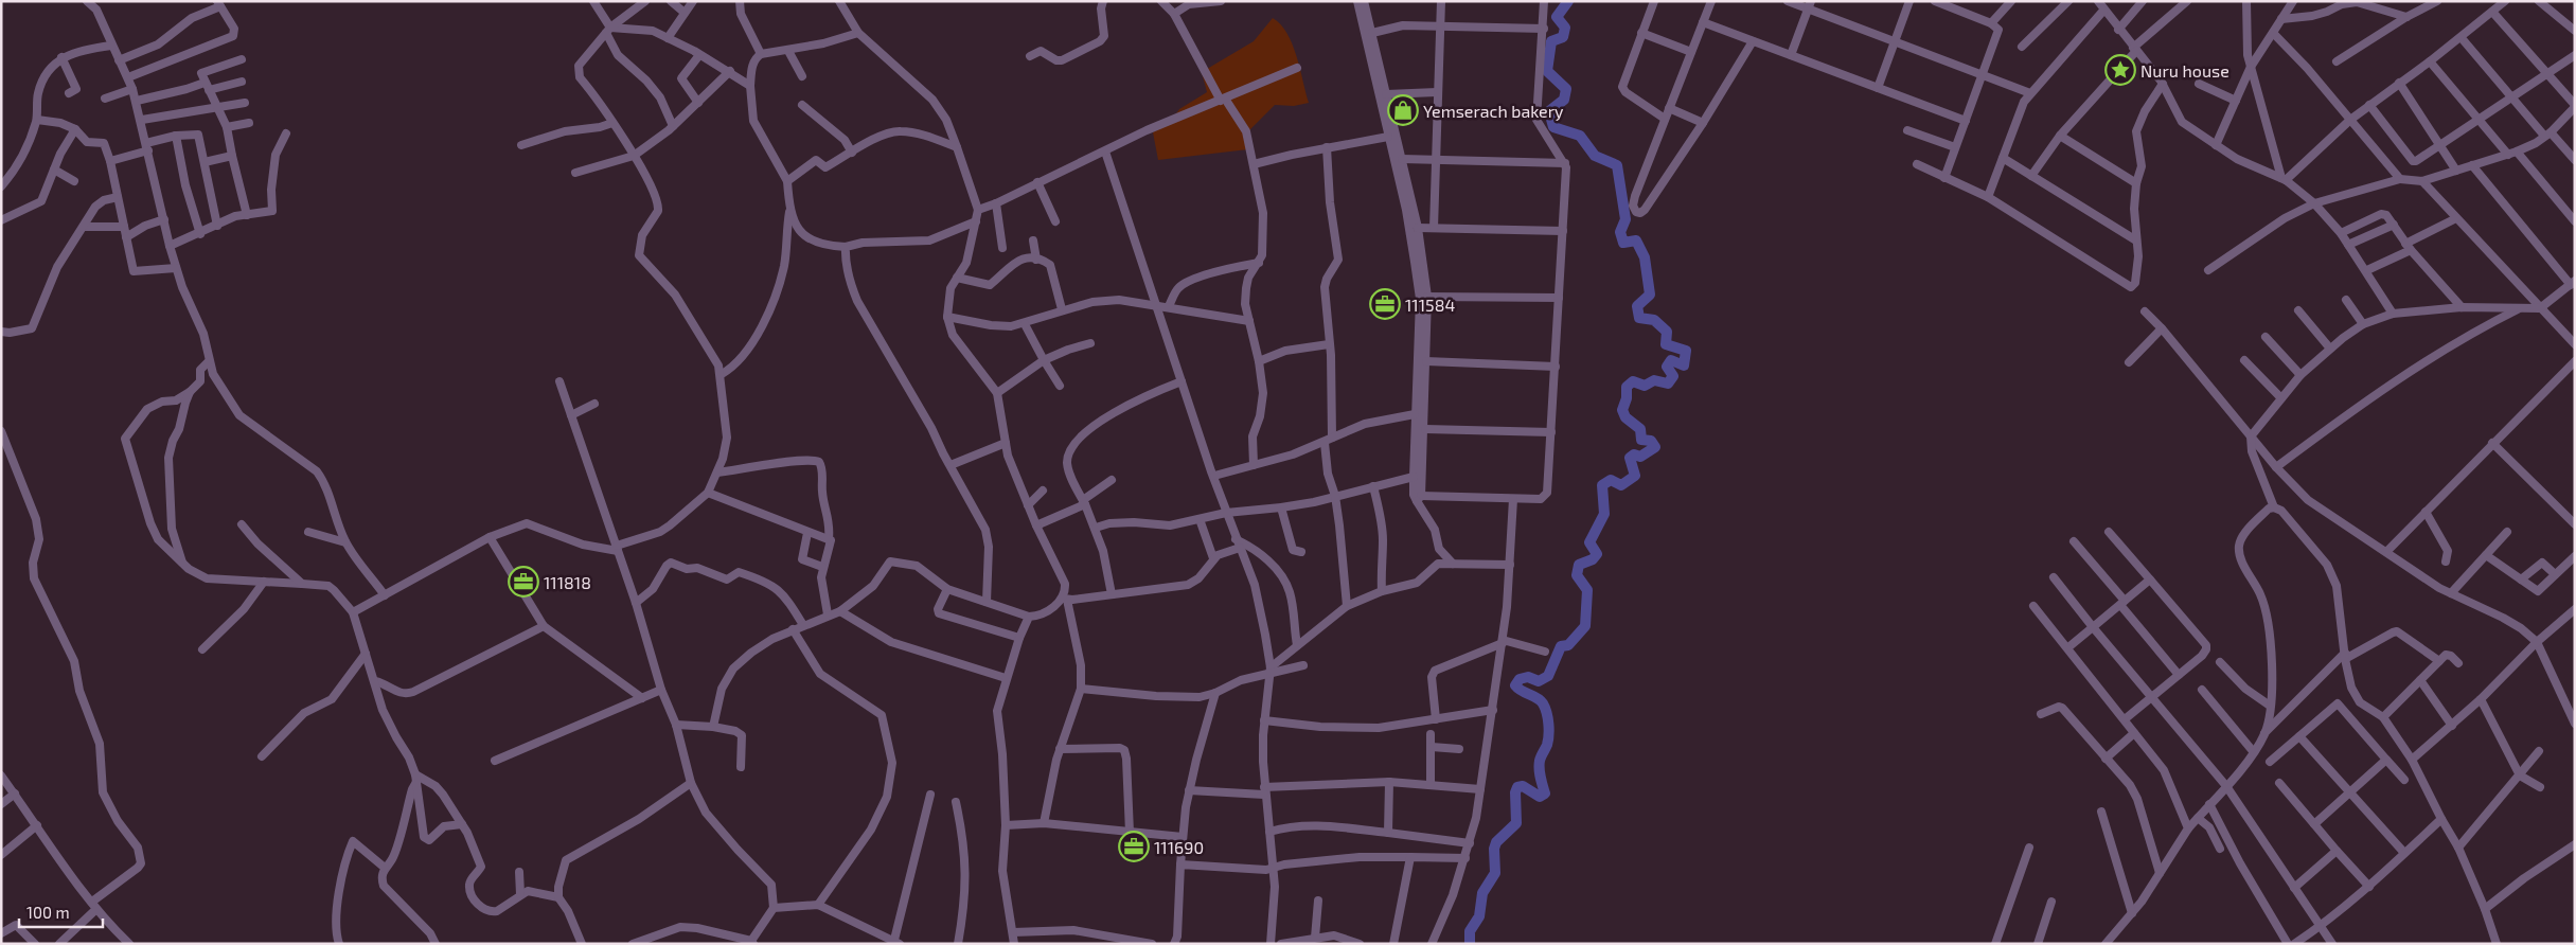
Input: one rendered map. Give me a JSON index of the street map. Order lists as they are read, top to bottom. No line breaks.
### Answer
{"places":{"place":["Nuru house"],"shop":["Yemserach bakery"],"office":["111584","111818","111690"]},"scale_bar":"100 m"}
